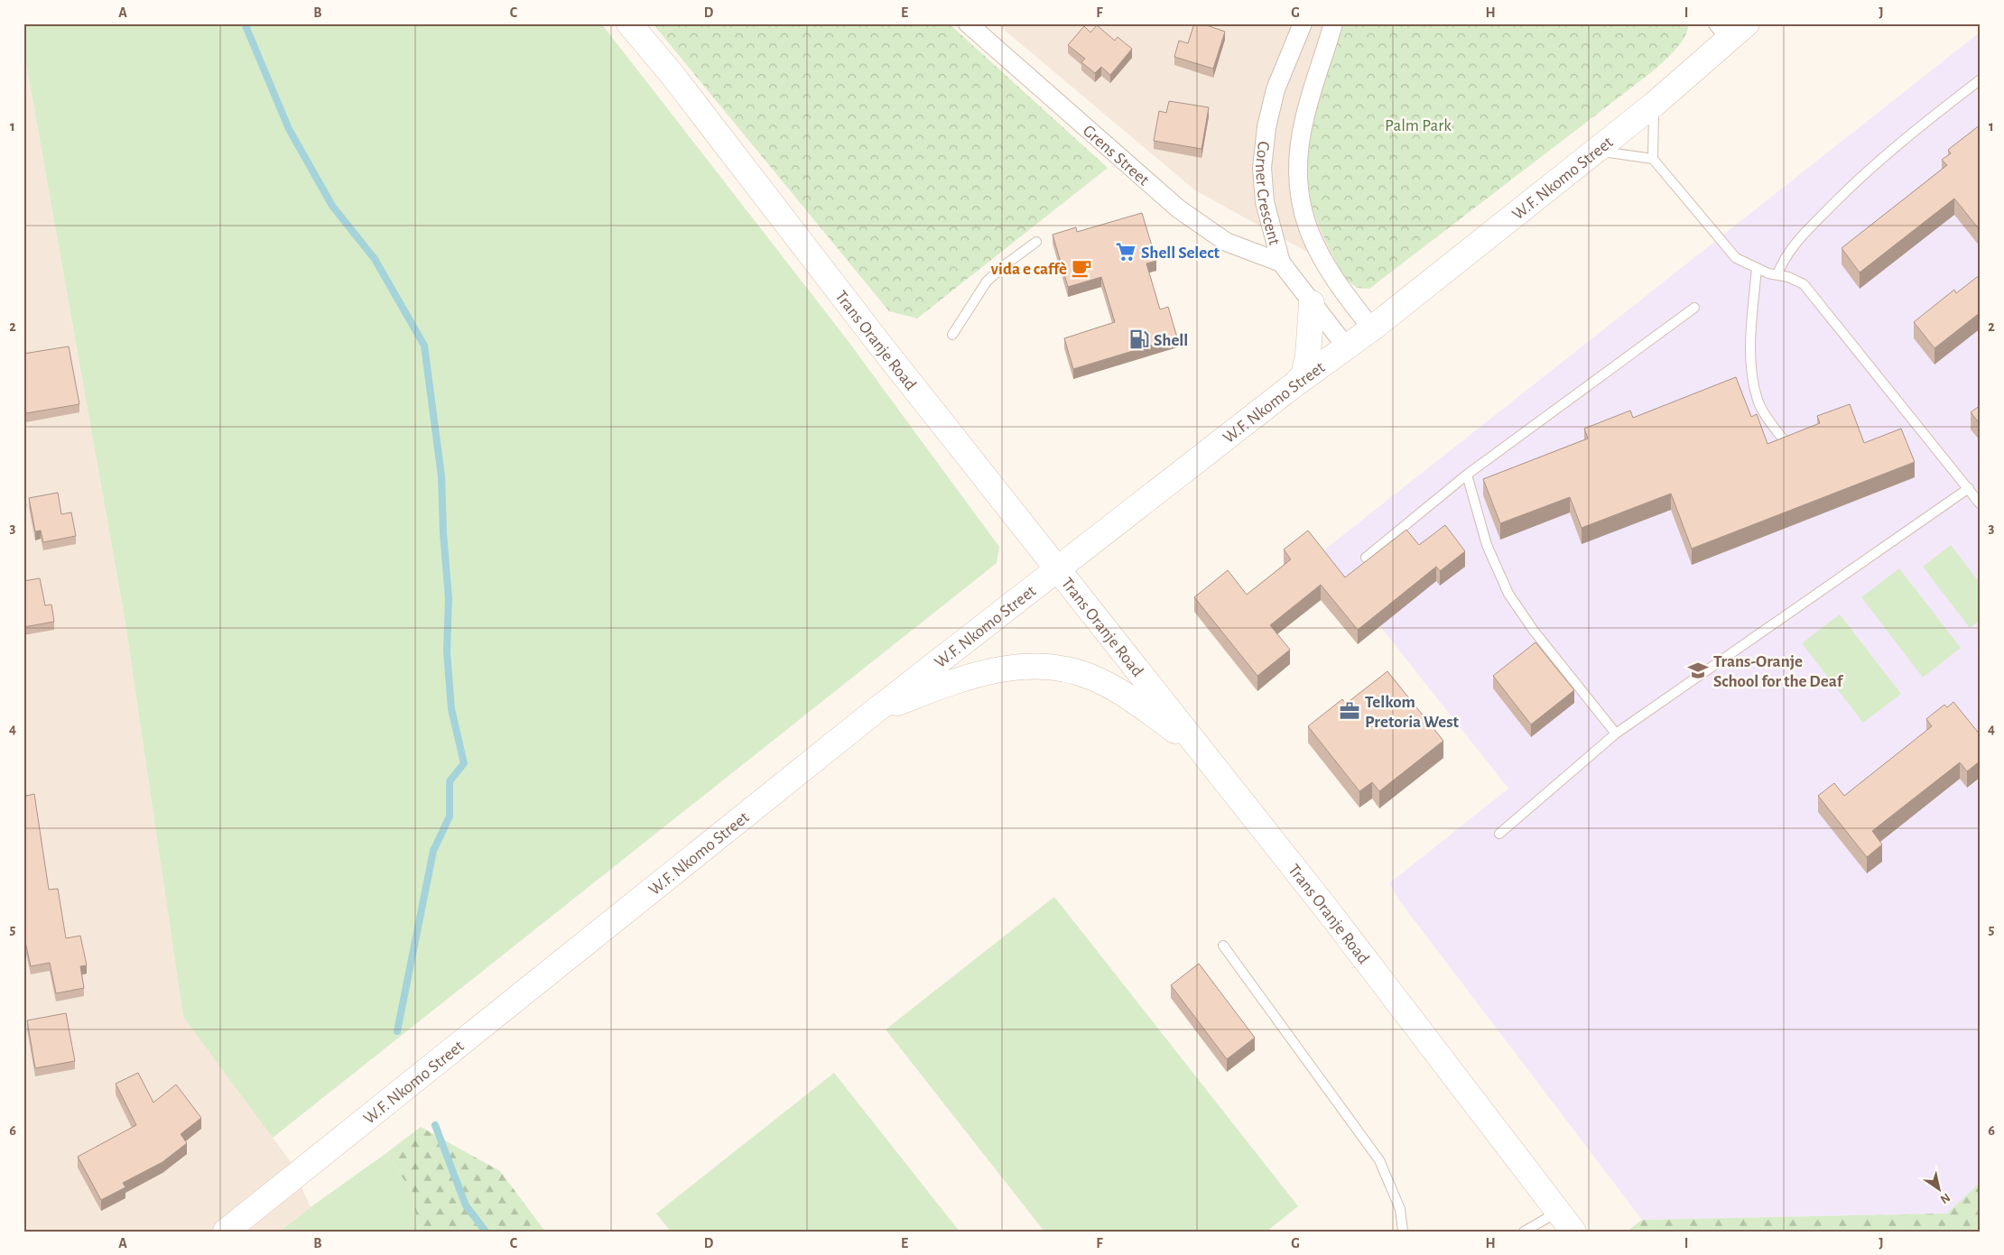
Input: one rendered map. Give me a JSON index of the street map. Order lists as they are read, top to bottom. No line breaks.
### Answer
{"streets":{"main road":["W.F. Nkomo Street","Trans Oranje Road"],"street":["Grens Street","Corner Crescent"]},"crossings":[["Grens Street","Corner Crescent"],["W.F. Nkomo Street","Corner Crescent"],["W.F. Nkomo Street","Trans Oranje Road"]],"parks":["Palm Park"],"places":{"supermarket":["Shell Select"],"cafe":["vida e caffè"],"fuel station":["Shell"],"school or university":["Trans-Oranje School for the Deaf"],"office":["Telkom Pretoria West"]},"north":"bottom right","grid":{"columns":["A","B","C","D","E","F","G","H","I","J"],"rows":["1","2","3","4","5","6"]}}
